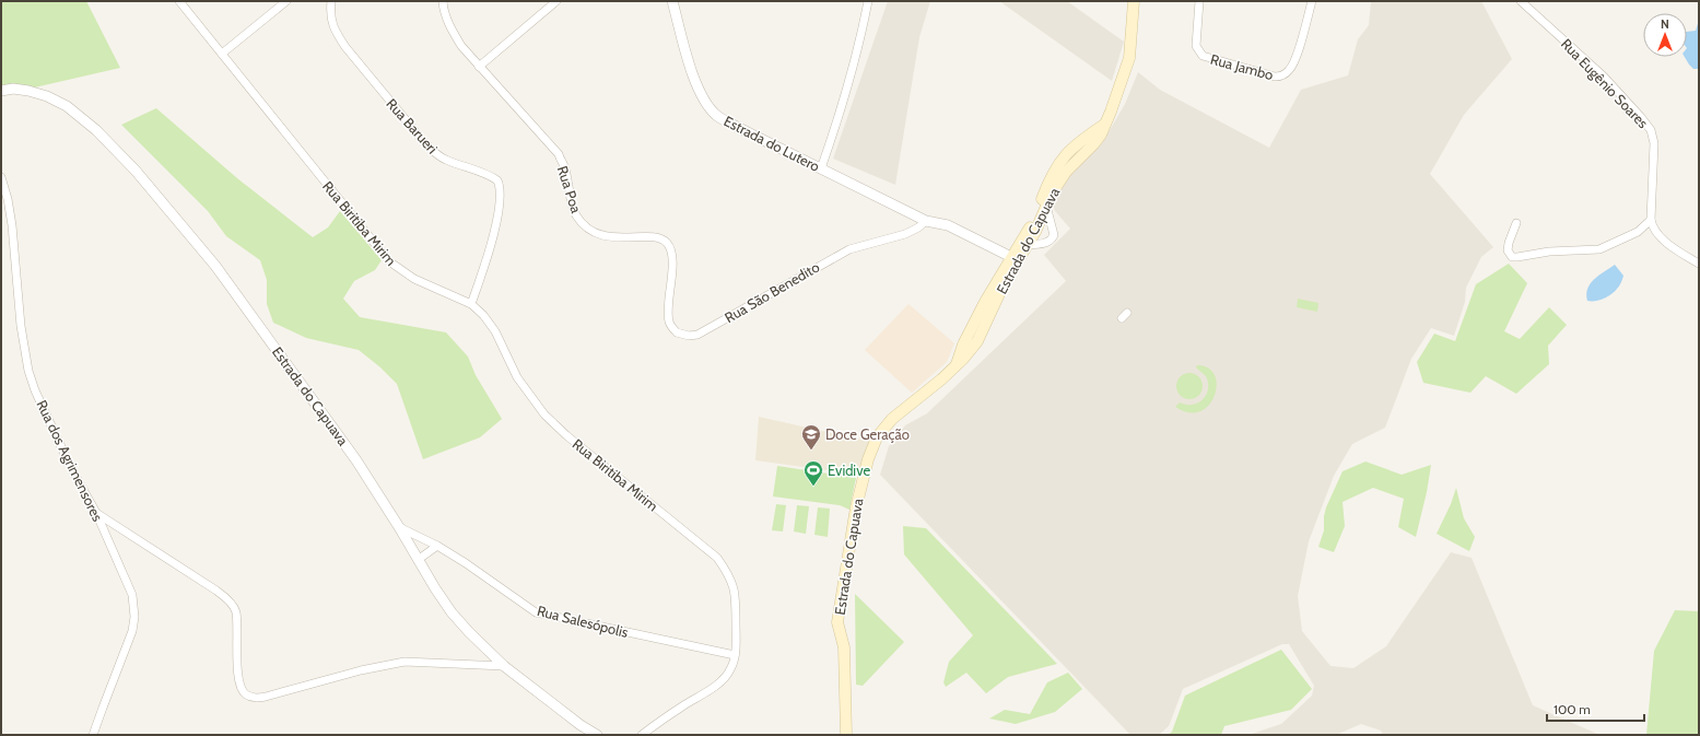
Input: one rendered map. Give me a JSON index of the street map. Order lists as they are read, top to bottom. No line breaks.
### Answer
{"streets":{"main road":["Estrada do Capuava"],"street":["Rua Jambo","Rua Eugênio Soares","Rua Barueri","Estrada do Lutero","Rua Poa","Rua Biritiba Mirim","Rua São Benedito","Rua dos Agrimensores","Rua Salesópolis"]},"crossings":[["Rua Barueri","Rua Biritiba Mirim"],["Estrada do Lutero","Estrada do Capuava"],["Estrada do Lutero","Rua São Benedito"],["Rua Poa","Rua São Benedito"],["Rua Biritiba Mirim","Rua Salesópolis"],["Estrada do Capuava","Rua Salesópolis"]],"places":{"school or university":["Doce Geração"],"sports":["Evidive"]},"scale_bar":"100 m","north":"top"}
